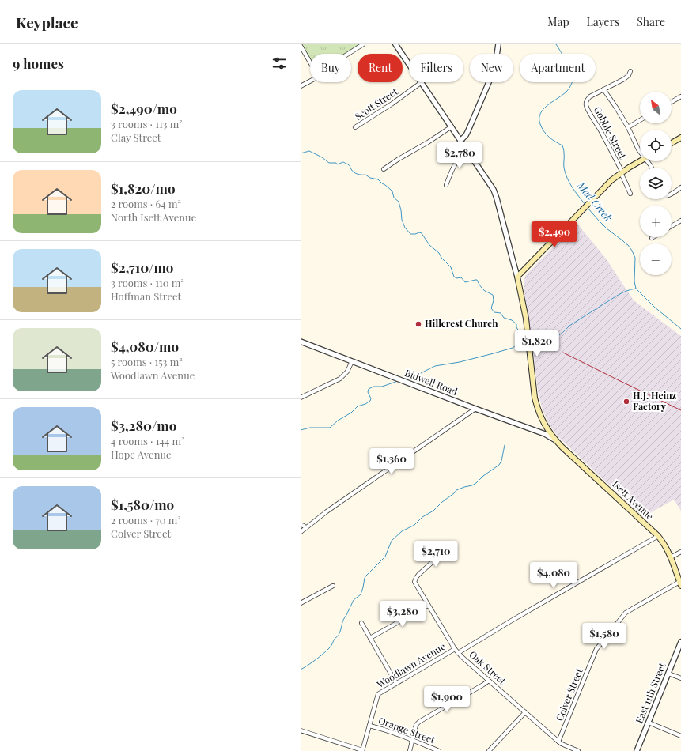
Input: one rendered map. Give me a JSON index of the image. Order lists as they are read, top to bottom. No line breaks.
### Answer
{"streets":{"main road":["Isett Avenue"],"street":["Scott Street","Gobble Street","Bidwell Road","Woodlawn Avenue","Oak Street","East 11th Street","Colver Street","Orange Street"]},"crossings":[["Bidwell Road","Isett Avenue"],["Isett Avenue","Woodlawn Avenue"],["Isett Avenue","Colver Street"],["Woodlawn Avenue","Oak Street"],["Woodlawn Avenue","Orange Street"],["Oak Street","Colver Street"]],"water":["Mad Creek"],"places":["Hillcrest Church","H.J. Heinz Factory"],"north":"top left","page":{"header":"Keyplace","nav":["Map","Layers","Share"],"heading":"9 homes","chip":["Buy","Rent","Filters","New","Apartment"],"list":[{"name":"$2,490/mo","note":"3 rooms · 113 m² · Clay Street"},{"name":"$1,820/mo","note":"2 rooms · 64 m² · North Isett Avenue"},{"name":"$2,710/mo","note":"3 rooms · 110 m² · Hoffman Street"},{"name":"$4,080/mo","note":"5 rooms · 153 m² · Woodlawn Avenue"},{"name":"$3,280/mo","note":"4 rooms · 144 m² · Hope Avenue"},{"name":"$1,580/mo","note":"2 rooms · 70 m² · Colver Street"}],"map_buttons":["+","−"],"price":["$2,780","$2,490","$1,820","$1,360","$2,710","$4,080","$3,280","$1,580","$1,900"]}}
